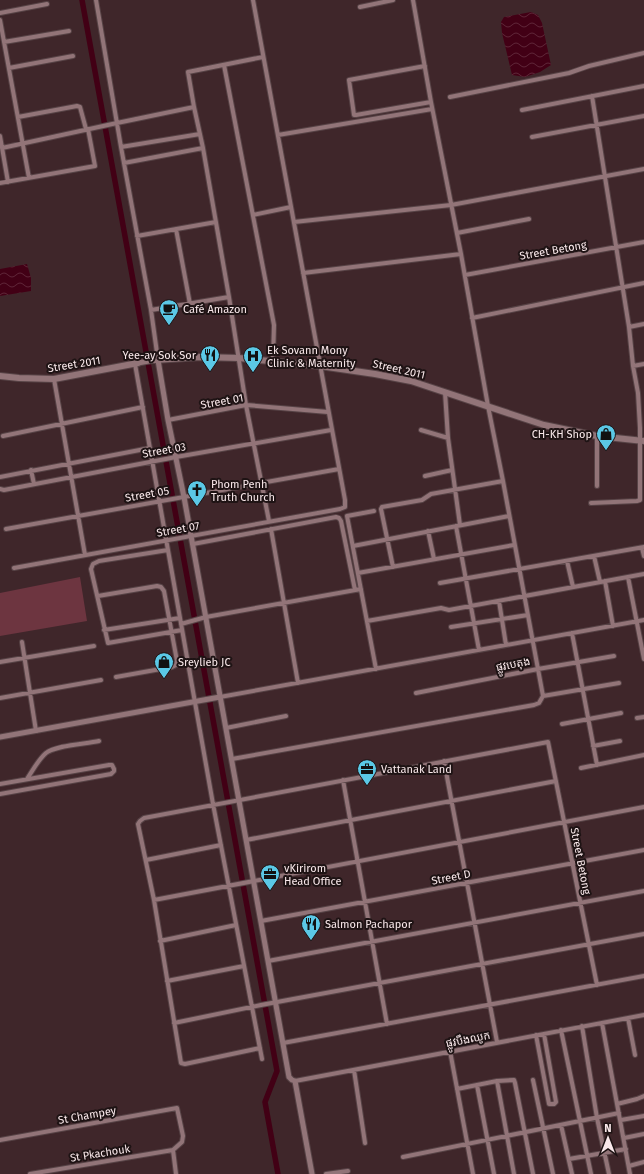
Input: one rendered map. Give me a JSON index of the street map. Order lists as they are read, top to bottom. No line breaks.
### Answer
{"streets":{"main road":["Street 2011"],"street":["Street Betong","Street 01","Street 03","Street 05","Street 07","ផ្លូវបេតុង","Street D","ផ្លូវបឹងឈូក","St Pkachouk"]},"crossings":[["Street Betong","Street D"],["Street 05","Street 07"]],"places":{"cafe":["Café Amazon"],"restaurant":["Yee-ay Sok Sor","Salmon Pachapor"],"hospital":["Ek Sovann Mony Clinic & Maternity"],"shop":["CH-KH Shop","Sreylieb JC"],"church":["Phom Penh Truth Church"],"office":["Vattanak Land","vKirirom Head Office"]},"north":"top"}
